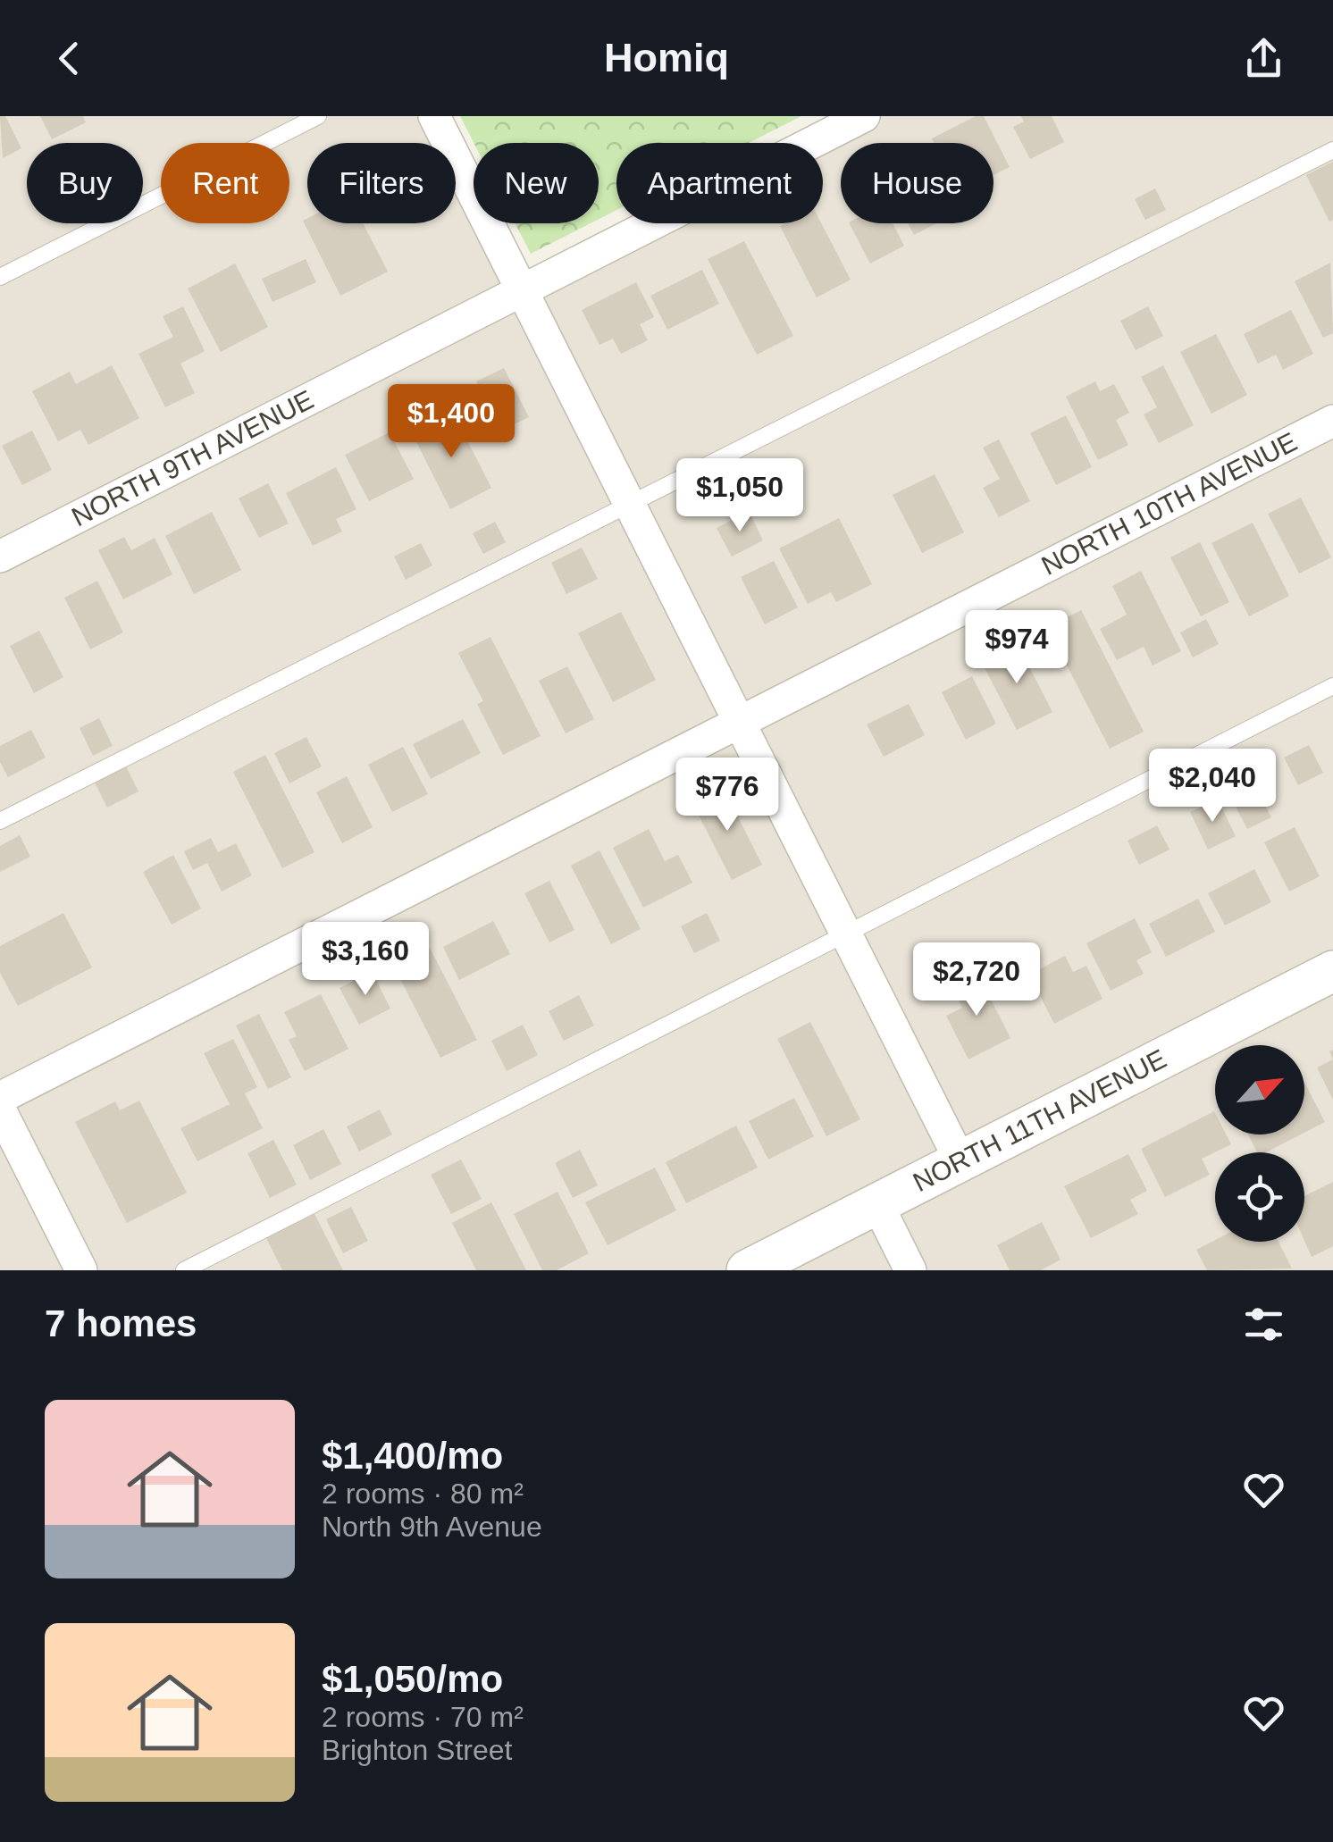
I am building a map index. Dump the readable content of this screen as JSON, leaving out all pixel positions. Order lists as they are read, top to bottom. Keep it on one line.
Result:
{"streets":{"street":["NORTH 9TH AVENUE","NORTH 10TH AVENUE","NORTH 11TH AVENUE"]},"north":"top right","page":{"header":"Homiq","chip":["Buy","Rent","Filters","New","Apartment","House"],"price":["$1,400","$1,050","$974","$2,040","$776","$3,160","$2,720"],"heading":"7 homes","list":[{"name":"$1,400/mo","note":"2 rooms · 80 m² · North 9th Avenue"},{"name":"$1,050/mo","note":"2 rooms · 70 m² · Brighton Street"}]}}
